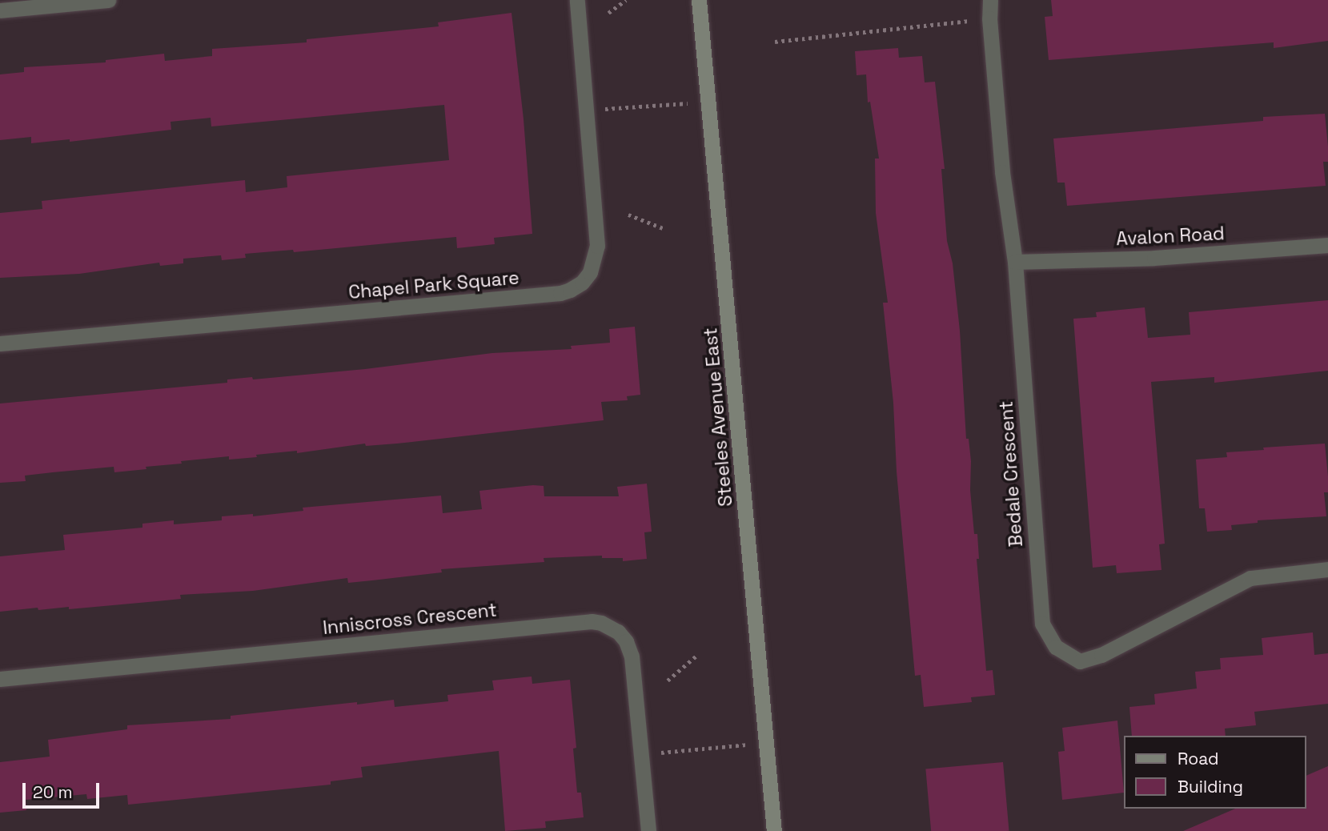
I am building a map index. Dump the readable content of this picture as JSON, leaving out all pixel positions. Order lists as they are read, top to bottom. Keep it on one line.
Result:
{"streets":{"main road":["Steeles Avenue East"],"street":["Avalon Road","Chapel Park Square","Bedale Crescent","Inniscross Crescent"]},"crossings":[["Avalon Road","Bedale Crescent"]],"legend":["Road","Building"],"scale_bar":"20 m"}
